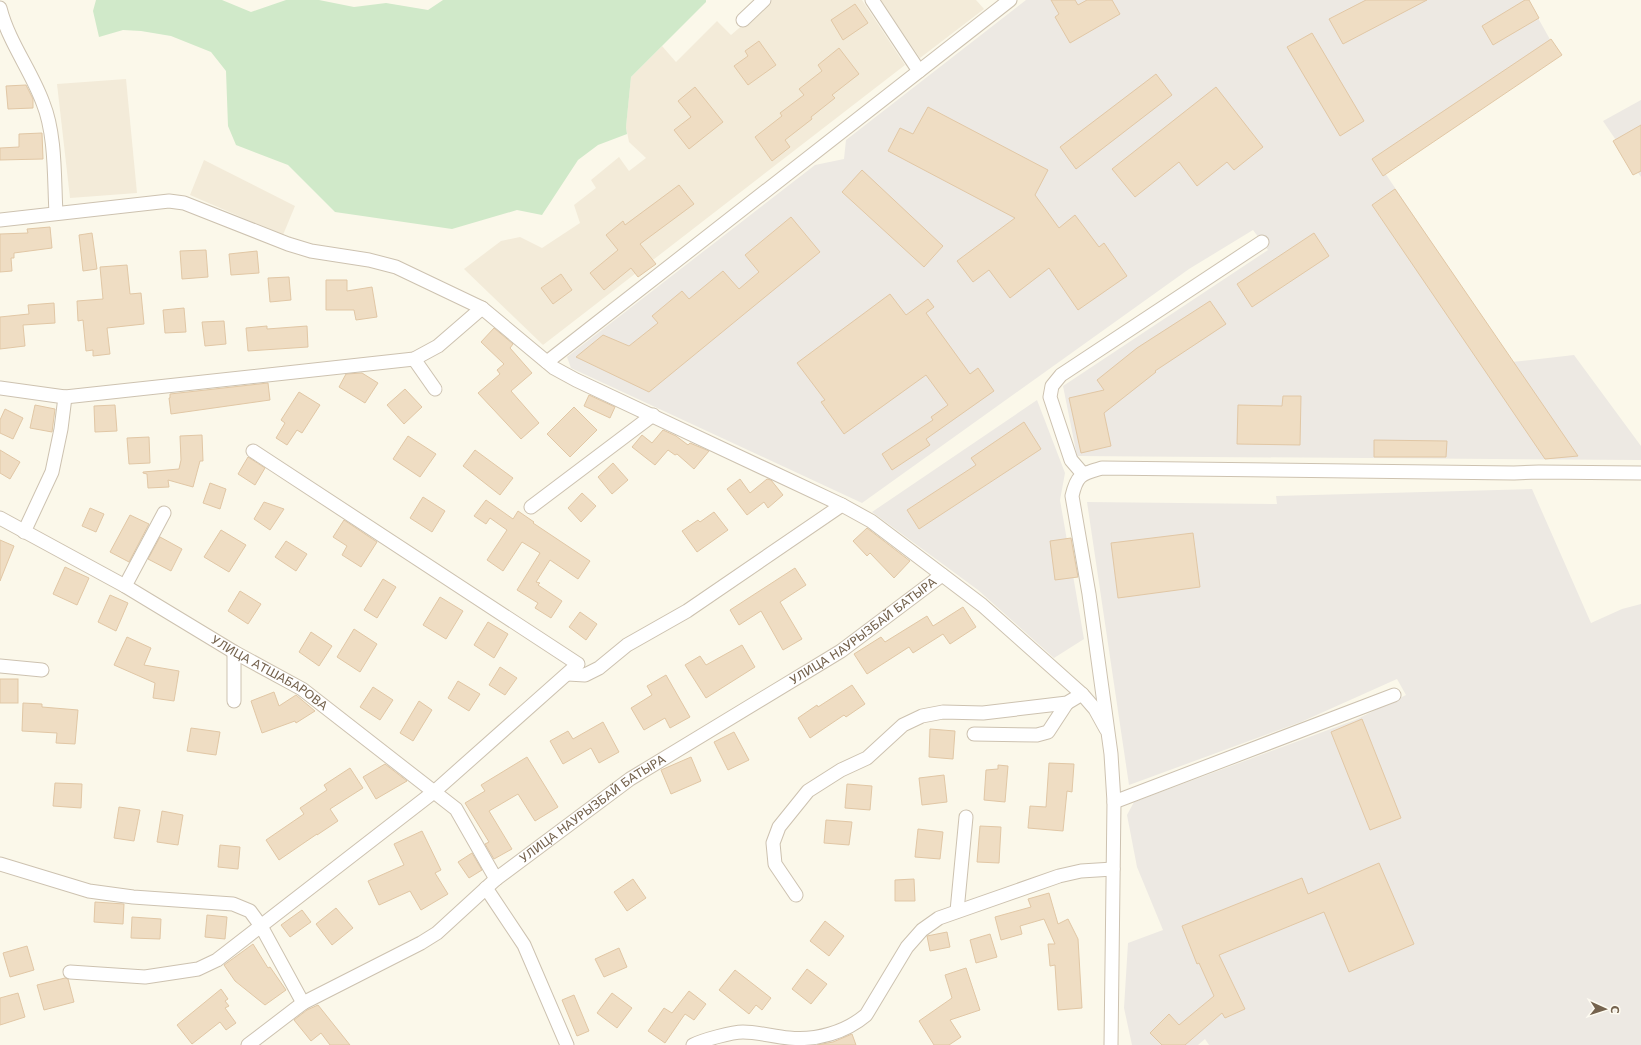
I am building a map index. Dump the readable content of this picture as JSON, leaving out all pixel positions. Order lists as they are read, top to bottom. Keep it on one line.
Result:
{"streets":{"street":["УЛИЦА НАУРЫЗБАЙ БАТЫРА","УЛИЦА АТШАБАРОВА"]},"crossings":[["УЛИЦА НАУРЫЗБАЙ БАТЫРА","УЛИЦА АТШАБАРОВА"]],"north":"right"}
